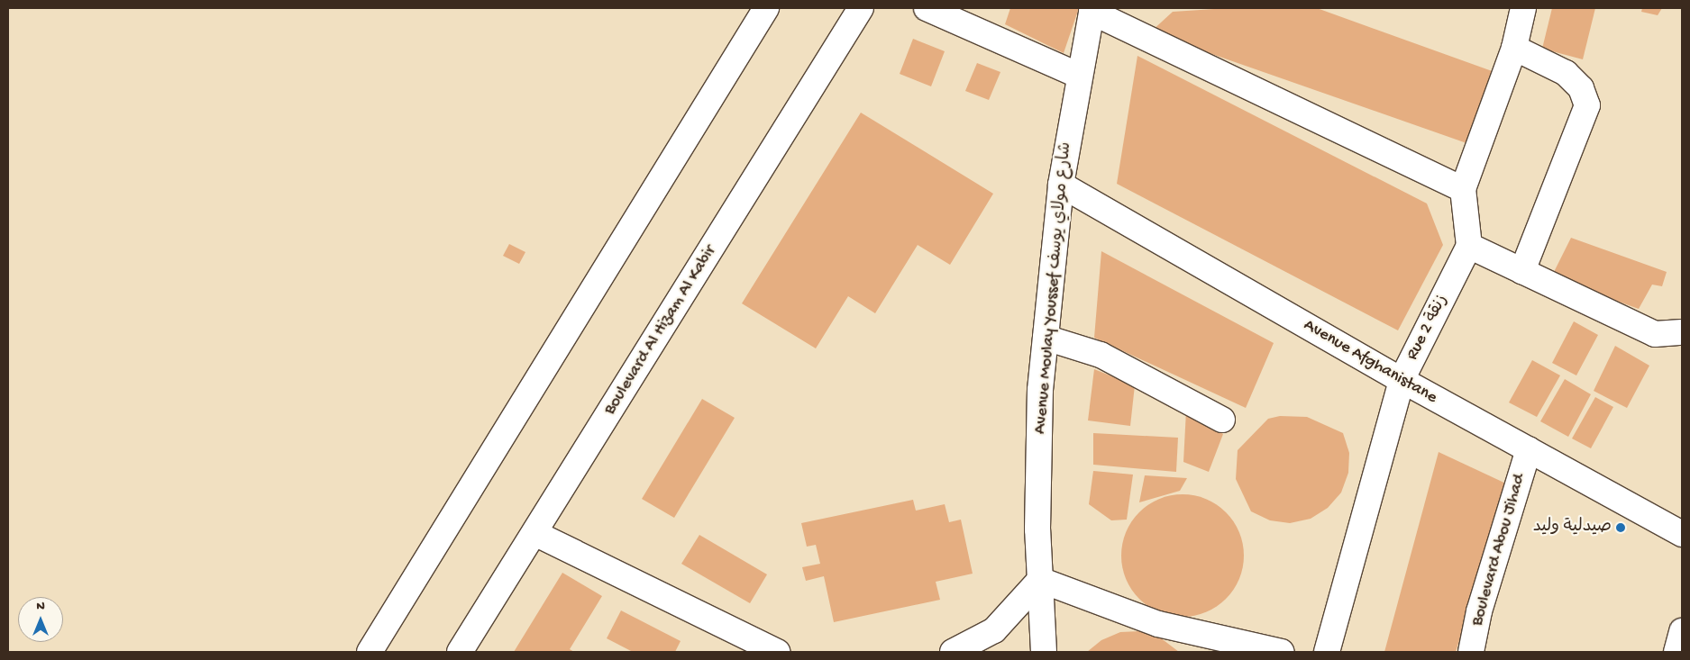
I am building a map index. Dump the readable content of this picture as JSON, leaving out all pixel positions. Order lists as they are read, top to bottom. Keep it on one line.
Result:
{"streets":{"street":["Avenue Moulay Youssef شارع مولاي يوسف","Rue 2 زنقة","Boulevard Al Hizam Al Kabir","Avenue Afghanistane","Boulevard Abou Jihad"]},"crossings":[["Avenue Moulay Youssef شارع مولاي يوسف","Avenue Afghanistane"],["Rue 2 زنقة","Avenue Afghanistane"],["Avenue Afghanistane","Boulevard Abou Jihad"]],"places":["صيدلية وليد"],"north":"top"}
